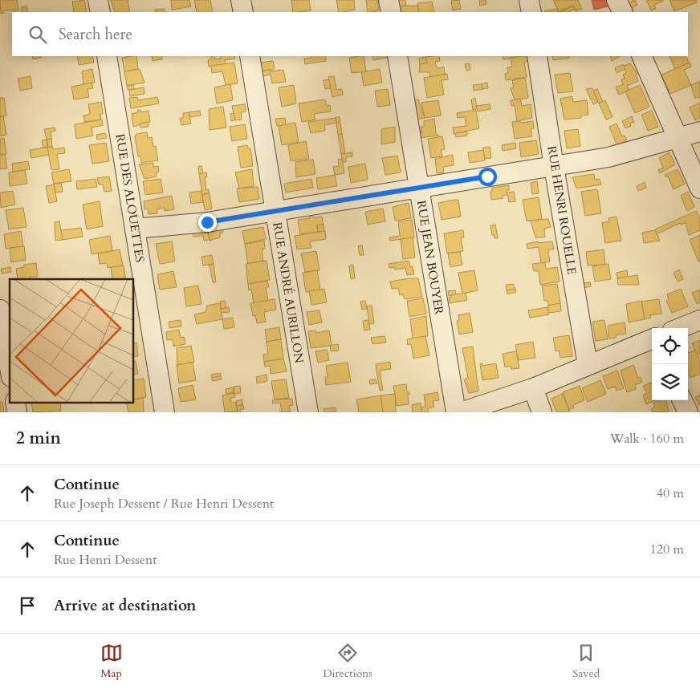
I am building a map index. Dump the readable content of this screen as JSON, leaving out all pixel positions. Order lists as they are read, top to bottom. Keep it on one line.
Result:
{"streets":{"street":["RUE DES ALOUETTES","RUE HENRI ROUELLE","RUE JEAN BOUYER","RUE ANDRÉ AURILLON"]},"page":{"search":"Search here","heading":["2 min","Walk · 160 m"],"list":[["Continue","Rue Joseph Dessent / Rue Henri Dessent","40 m"],["Continue","Rue Henri Dessent","120 m"],"Arrive at destination"],"nav":["Map","Directions","Saved"]}}
